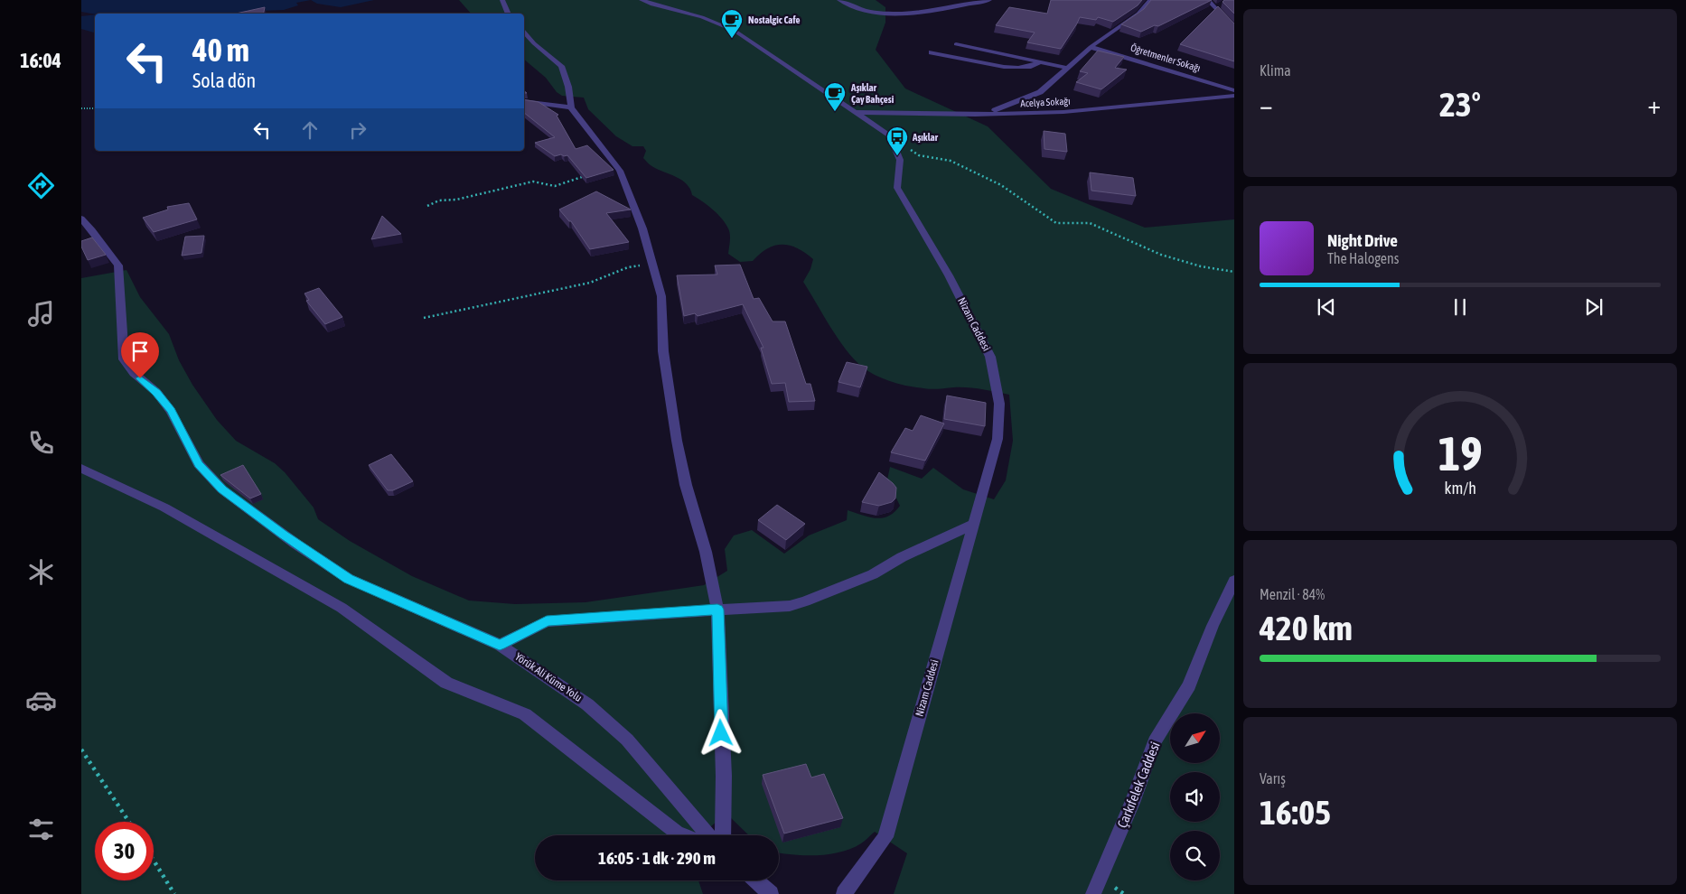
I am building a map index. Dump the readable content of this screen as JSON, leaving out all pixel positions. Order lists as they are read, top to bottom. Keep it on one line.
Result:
{"streets":{"street":["Öğretmenler Sokağı","Acelya Sokağı","Nizam Caddesi","Yörük Ali Küme Yolu","Çarkıfelek Caddesi"]},"places":{"cafe":["Nostalgic Cafe","Aşıklar Çay Bahçesi"],"bus stop":["Aşıklar"]},"north":"top right","page":{"tabs":"16:04","tile":["Klima",["Menzil · 84%","420 km"],["Varış","16:05"]],"turn":["40 m","Sola dön"],"heat":["−","23°","+"],"song":["Night Drive","The Halogens"],"limit":"30","trip":"16:05 · 1 dk · 290 m","gauge":["19","km/h"]}}
